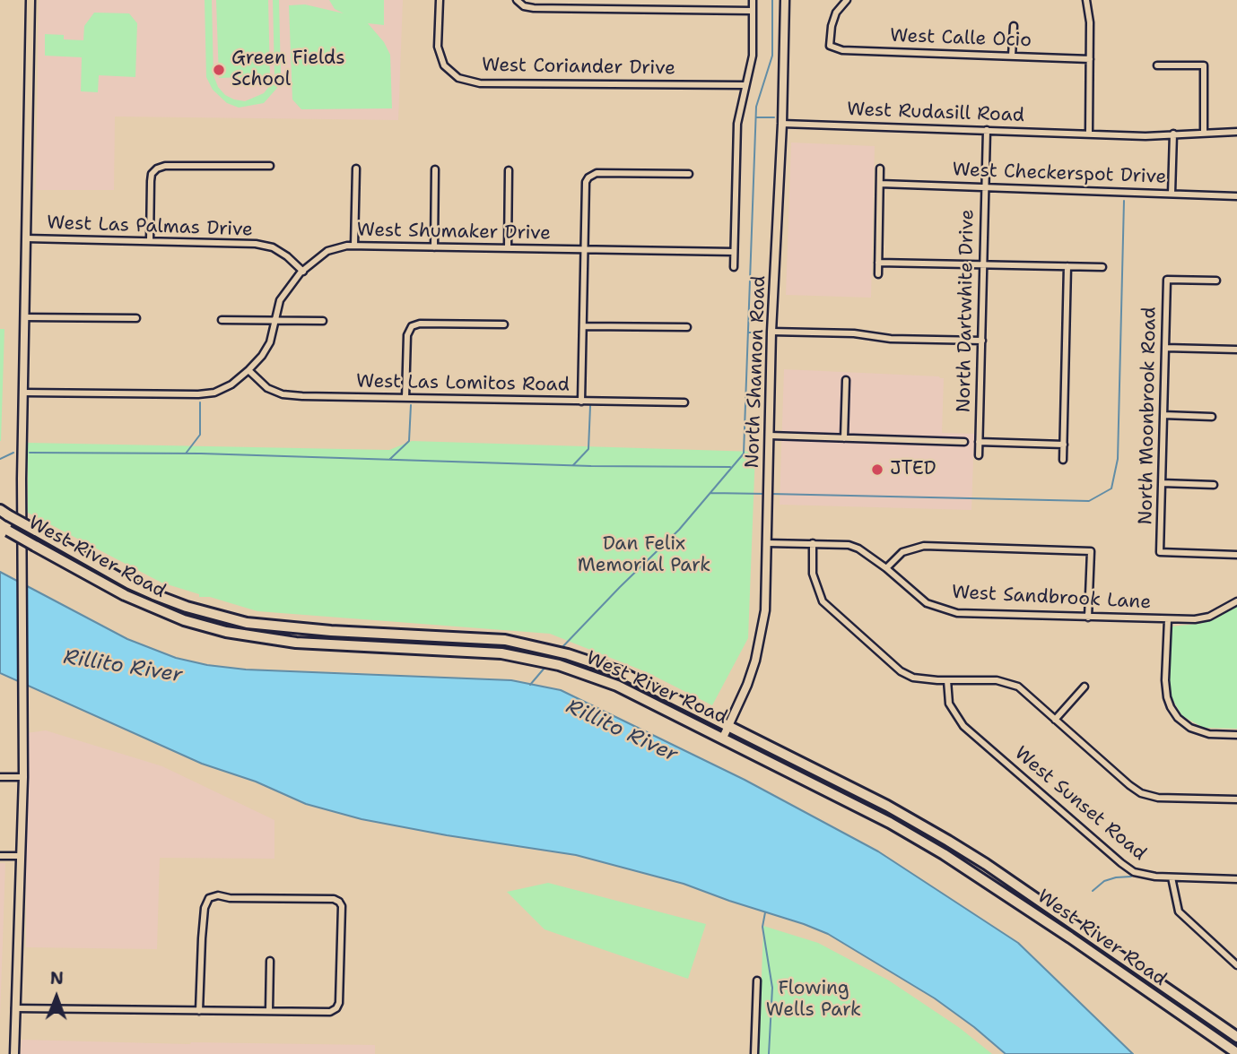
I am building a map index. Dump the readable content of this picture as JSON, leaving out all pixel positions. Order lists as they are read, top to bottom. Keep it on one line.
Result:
{"streets":{"main road":["West River Road"],"street":["West Calle Ocio","West Coriander Drive","West Rudasill Road","West Checkerspot Drive","West Las Palmas Drive","West Shumaker Drive","North Dartwhite Drive","North Shannon Road","West Las Lomitos Road","North Moonbrook Road","West Sandbrook Lane","West Sunset Road"]},"crossings":[["West Coriander Drive","North Shannon Road"],["West Rudasill Road","North Dartwhite Drive"],["West Rudasill Road","North Shannon Road"],["West Checkerspot Drive","North Dartwhite Drive"],["West Las Palmas Drive","West Shumaker Drive"],["West Shumaker Drive","North Shannon Road"],["West Shumaker Drive","West Las Lomitos Road"],["North Shannon Road","West River Road"],["North Shannon Road","West Sandbrook Lane"]],"water":["Rillito River"],"parks":["Dan Felix Memorial Park","Flowing Wells Park"],"places":["Green Fields School","JTED"],"north":"top"}
